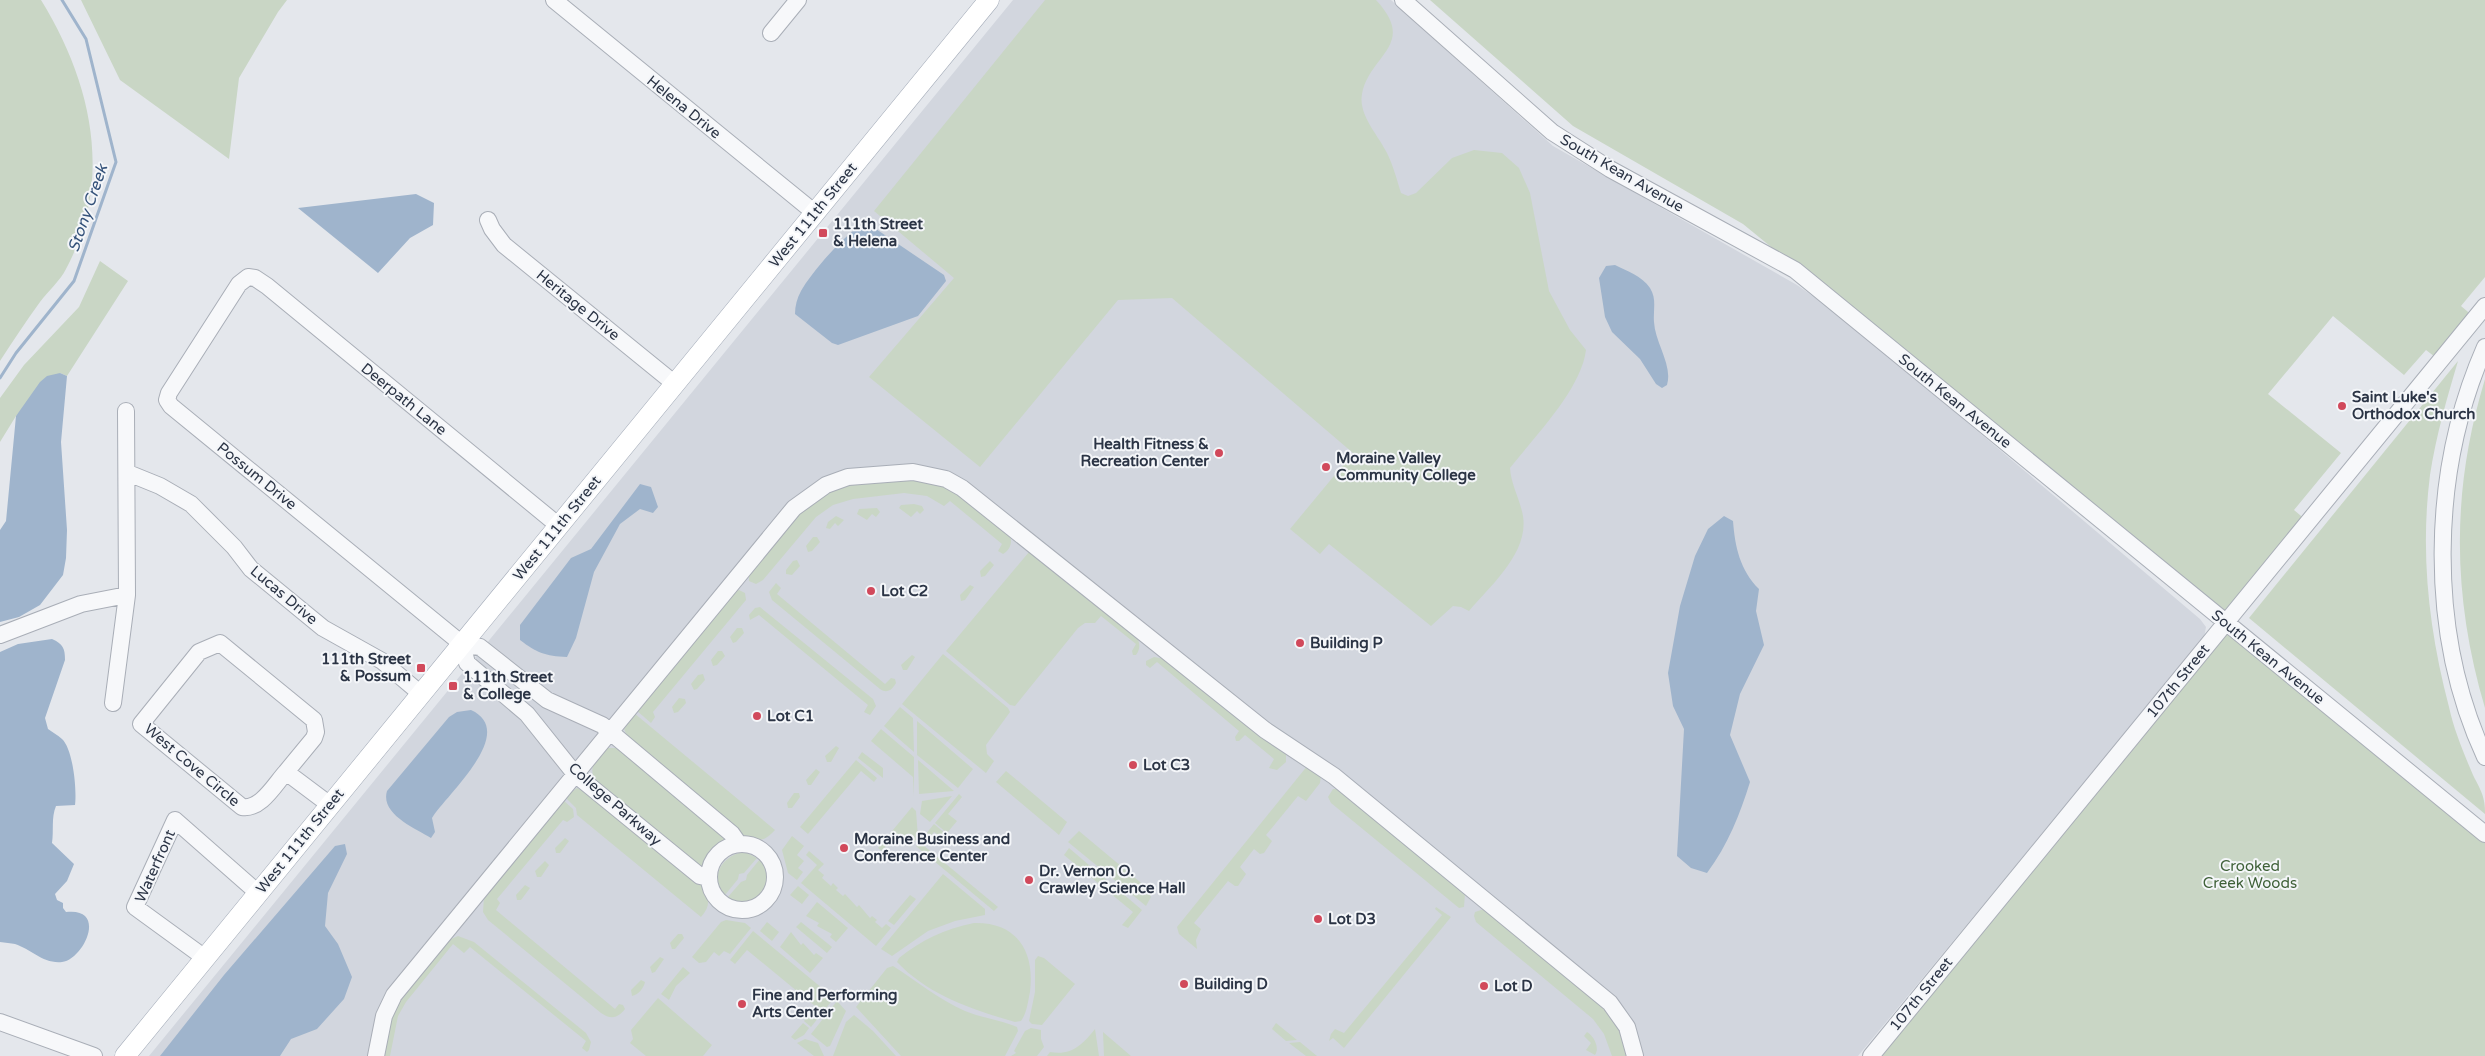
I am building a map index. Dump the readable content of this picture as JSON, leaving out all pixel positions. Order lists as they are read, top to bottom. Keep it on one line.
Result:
{"streets":{"main road":["West 111th Street"],"street":["Helena Drive","South Kean Avenue","Heritage Drive","Deerpath Lane","Possum Drive","Lucas Drive","107th Street","West Cove Circle","College Parkway","Waterfront"]},"crossings":[["Helena Drive","West 111th Street"],["South Kean Avenue","107th Street"],["West 111th Street","Heritage Drive"],["West 111th Street","Deerpath Lane"],["West 111th Street","Possum Drive"],["West 111th Street","Lucas Drive"],["West 111th Street","College Parkway"],["West 111th Street","Waterfront"],["Deerpath Lane","Possum Drive"],["Possum Drive","College Parkway"]],"water":["Stony Creek"],"parks":["Crooked Creek Woods"],"places":{"transit":["111th Street & Helena","111th Street & Possum","111th Street & College"],"other":["Saint Luke's Orthodox Church","Health Fitness & Recreation Center","Moraine Valley Community College","Lot C2","Building P","Lot C1","Lot C3","Moraine Business and Conference Center","Dr. Vernon O. Crawley Science Hall","Lot D3","Building D","Lot D","Fine and Performing Arts Center"]}}
